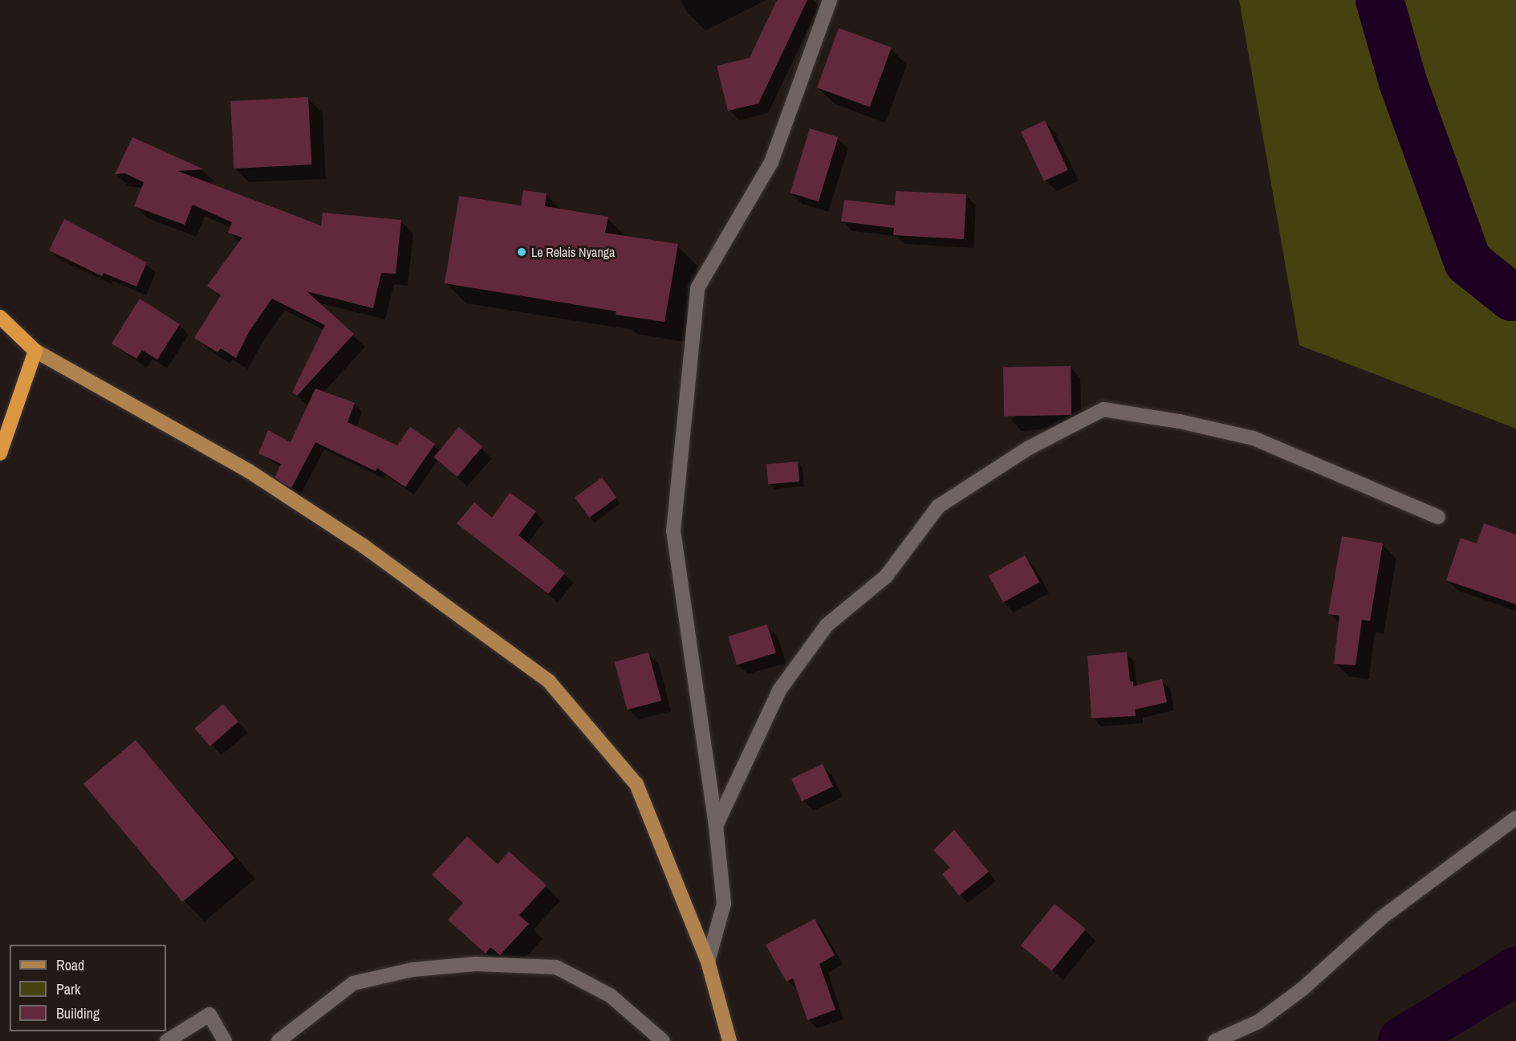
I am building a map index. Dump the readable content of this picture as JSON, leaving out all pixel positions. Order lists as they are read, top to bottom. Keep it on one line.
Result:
{"places":["Le Relais Nyanga"],"legend":["Road","Park","Building"]}
